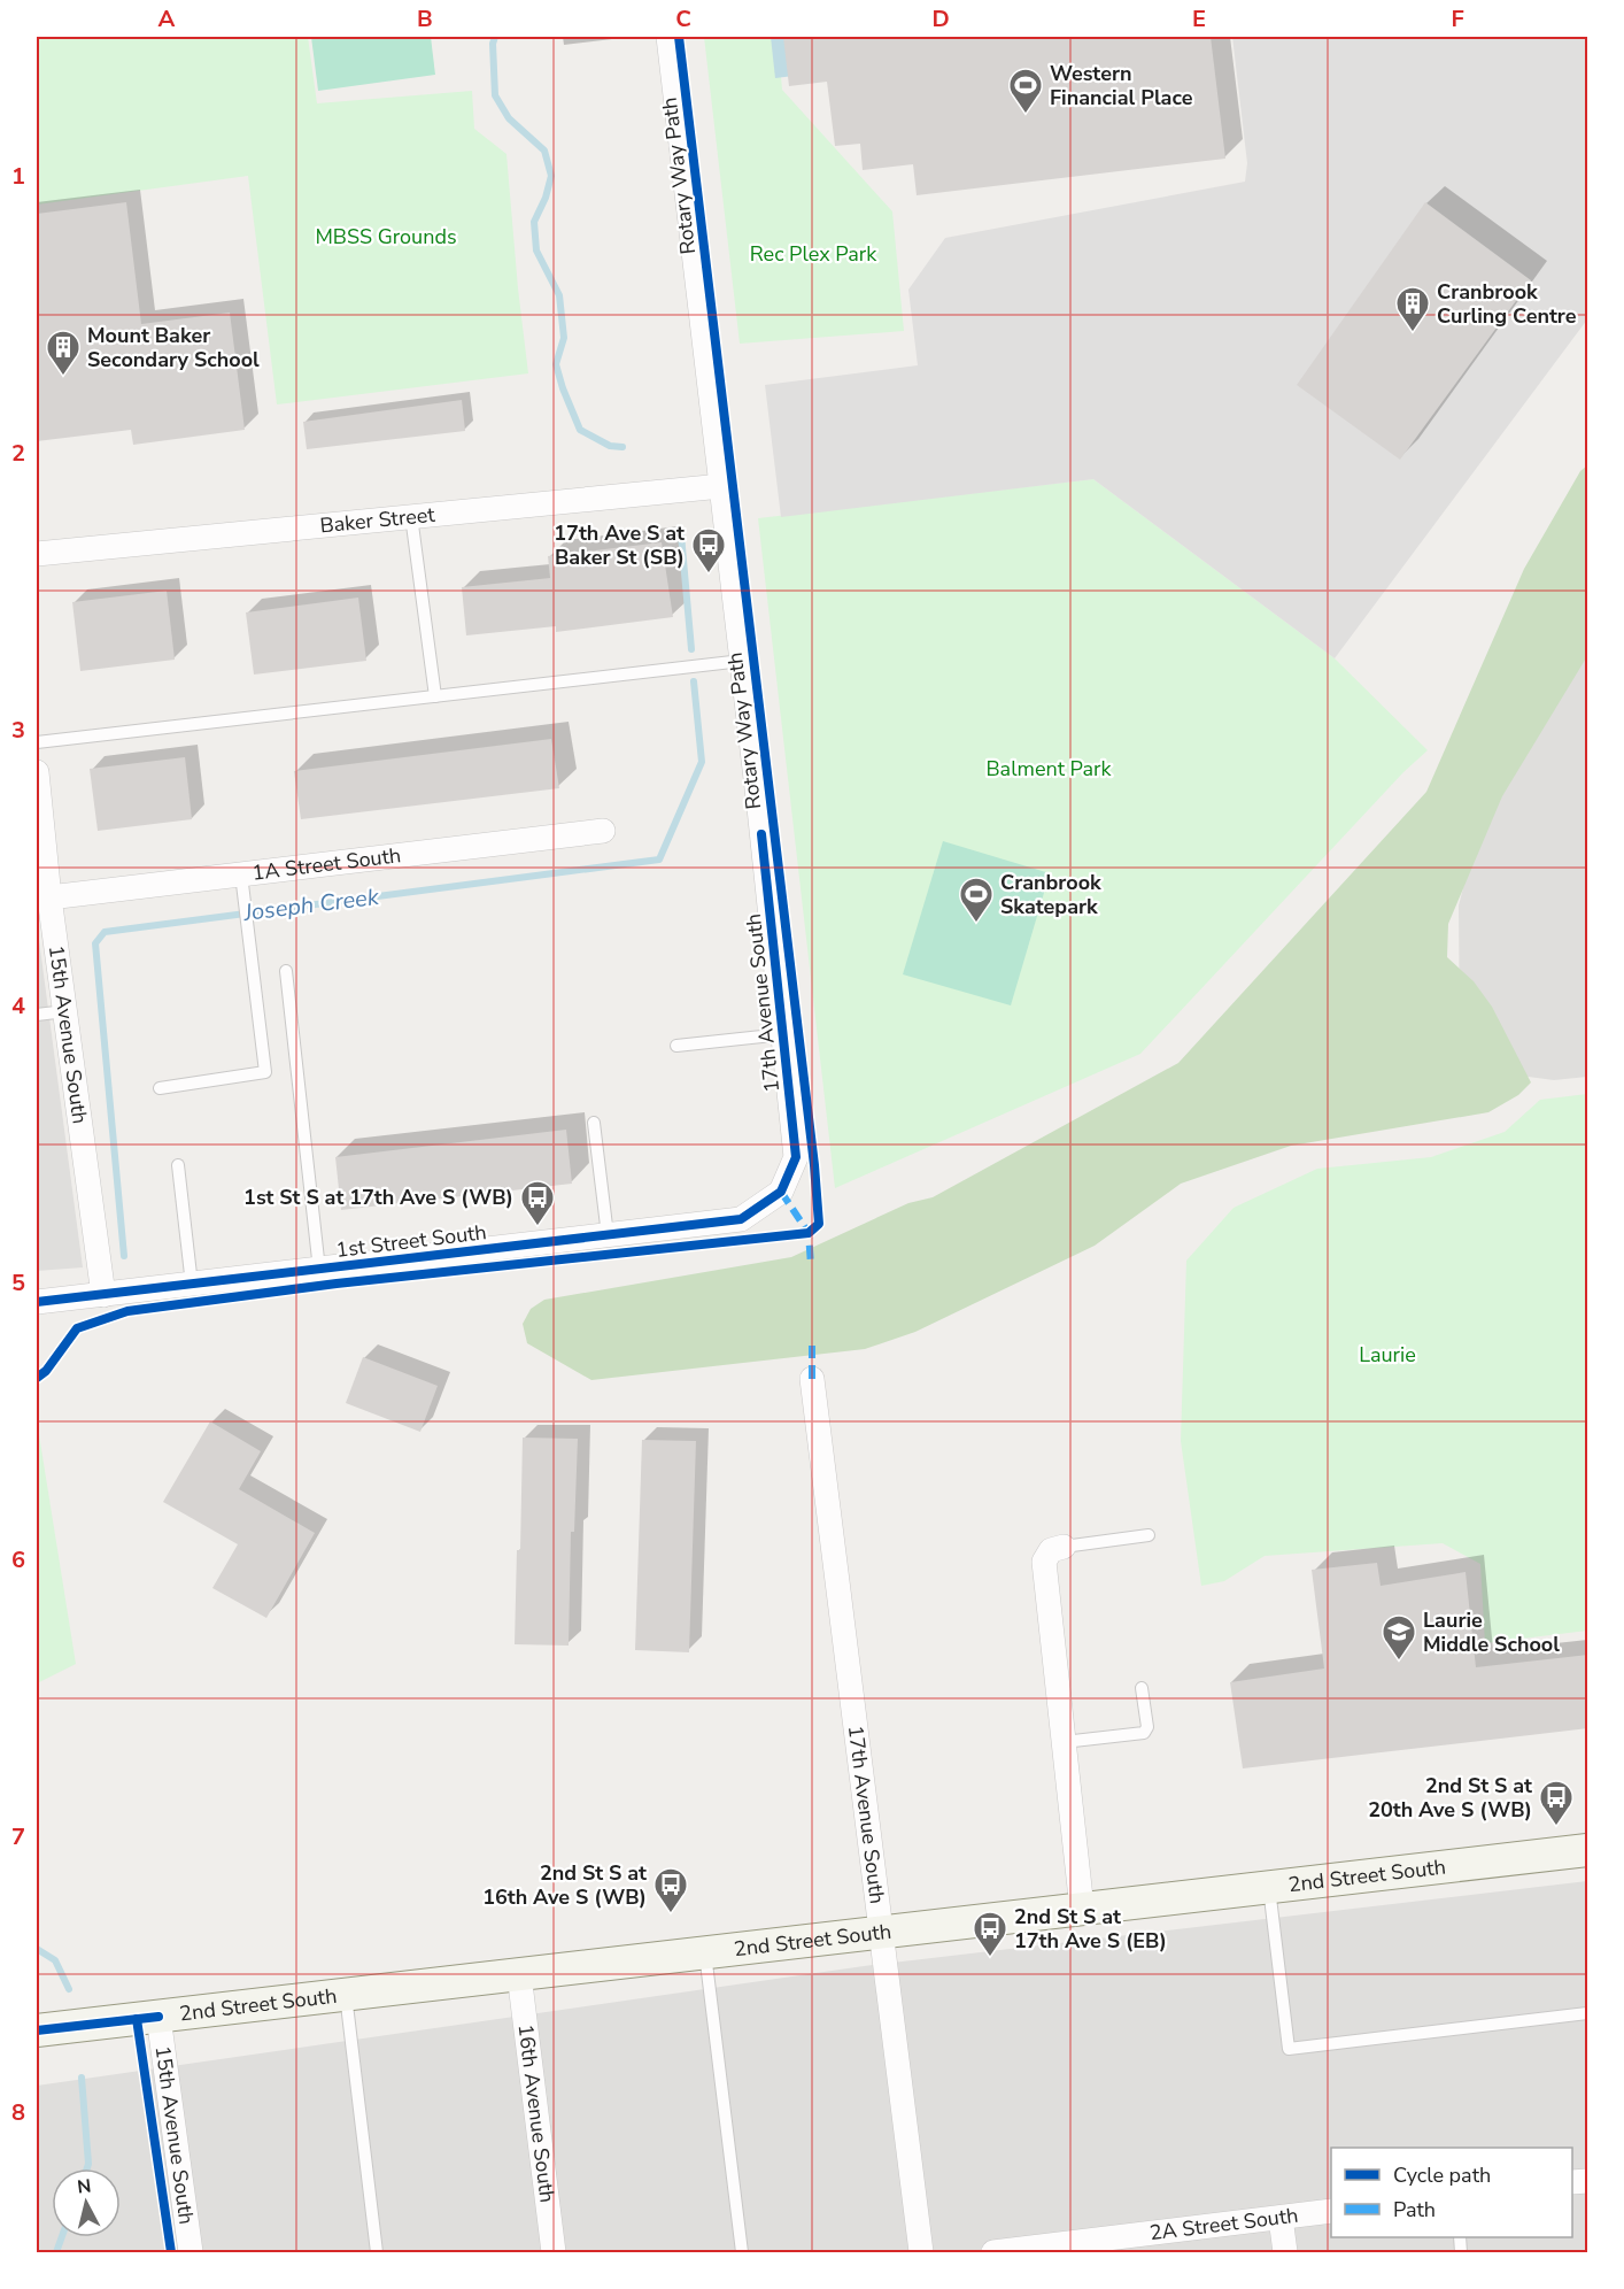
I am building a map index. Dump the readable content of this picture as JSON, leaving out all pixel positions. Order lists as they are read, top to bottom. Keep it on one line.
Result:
{"streets":{"main road":["2nd Street South"],"street":["Baker Street","1A Street South","17th Avenue South","15th Avenue South","1st Street South","16th Avenue South","2A Street South"],"cycle path":["Rotary Way Path"]},"crossings":[["Baker Street","17th Avenue South"],["1A Street South","15th Avenue South"],["17th Avenue South","1st Street South"],["17th Avenue South","2nd Street South"],["15th Avenue South","1st Street South"],["15th Avenue South","2nd Street South"],["2nd Street South","16th Avenue South"]],"water":["Joseph Creek"],"parks":["MBSS Grounds","Rec Plex Park","Balment Park","Laurie"],"places":{"sports":["Western Financial Place","Cranbrook Skatepark"],"building":["Cranbrook Curling Centre","Mount Baker Secondary School"],"bus stop":["17th Ave S at Baker St (SB)","1st St S at 17th Ave S (WB)","2nd St S at 20th Ave S (WB)","2nd St S at 16th Ave S (WB)","2nd St S at 17th Ave S (EB)"],"school or university":["Laurie Middle School"]},"legend":["Cycle path","Path"],"north":"top","grid":{"columns":["A","B","C","D","E","F"],"rows":["1","2","3","4","5","6","7","8"]}}
